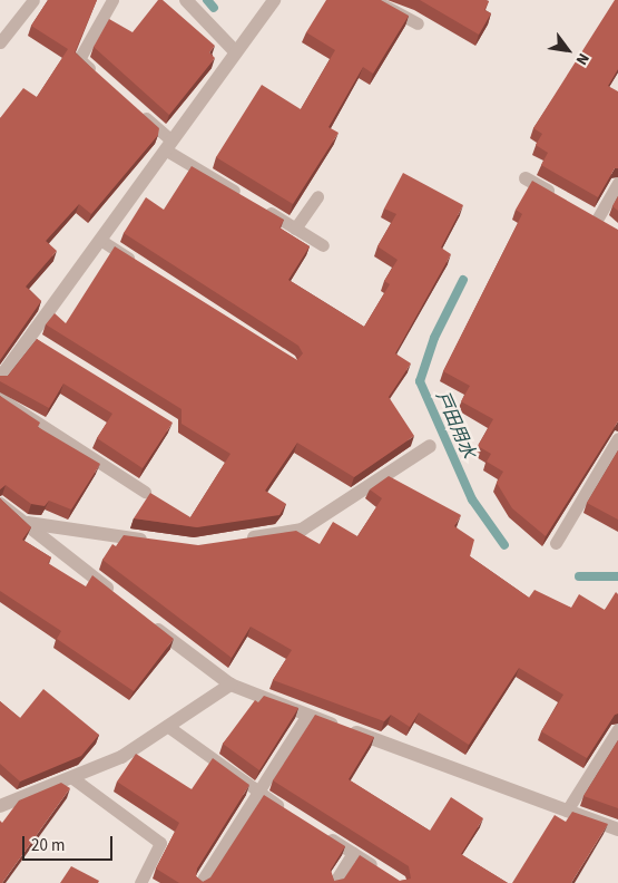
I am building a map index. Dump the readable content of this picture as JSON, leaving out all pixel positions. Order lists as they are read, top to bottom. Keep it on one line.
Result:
{"water":["戸田用水"],"scale_bar":"20 m","north":"bottom right"}
